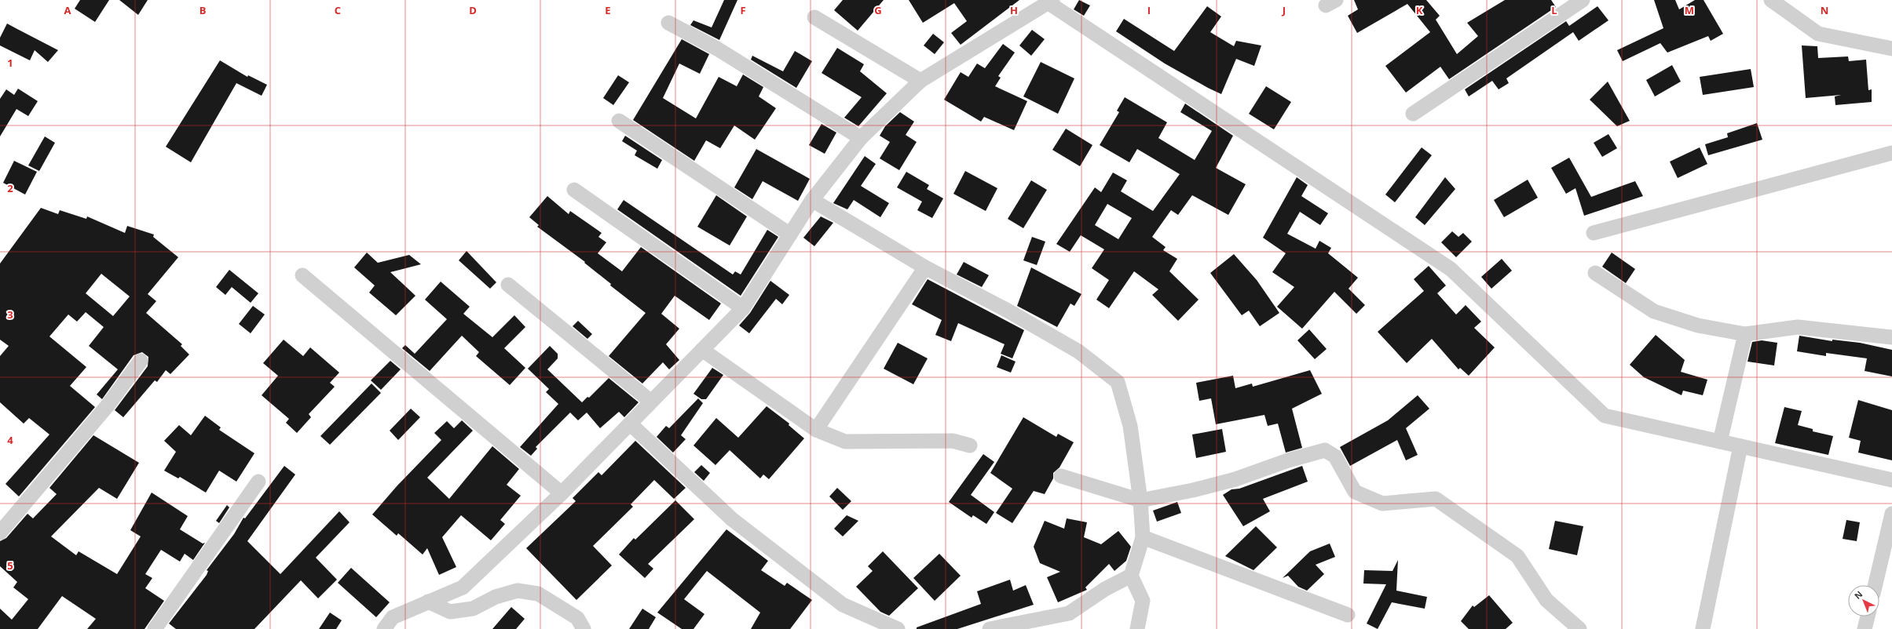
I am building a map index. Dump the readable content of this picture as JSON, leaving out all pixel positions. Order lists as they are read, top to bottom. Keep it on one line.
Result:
{"north":"top left","grid":{"columns":["A","B","C","D","E","F","G","H","I","J","K","L","M","N"],"rows":["1","2","3","4","5"]}}
